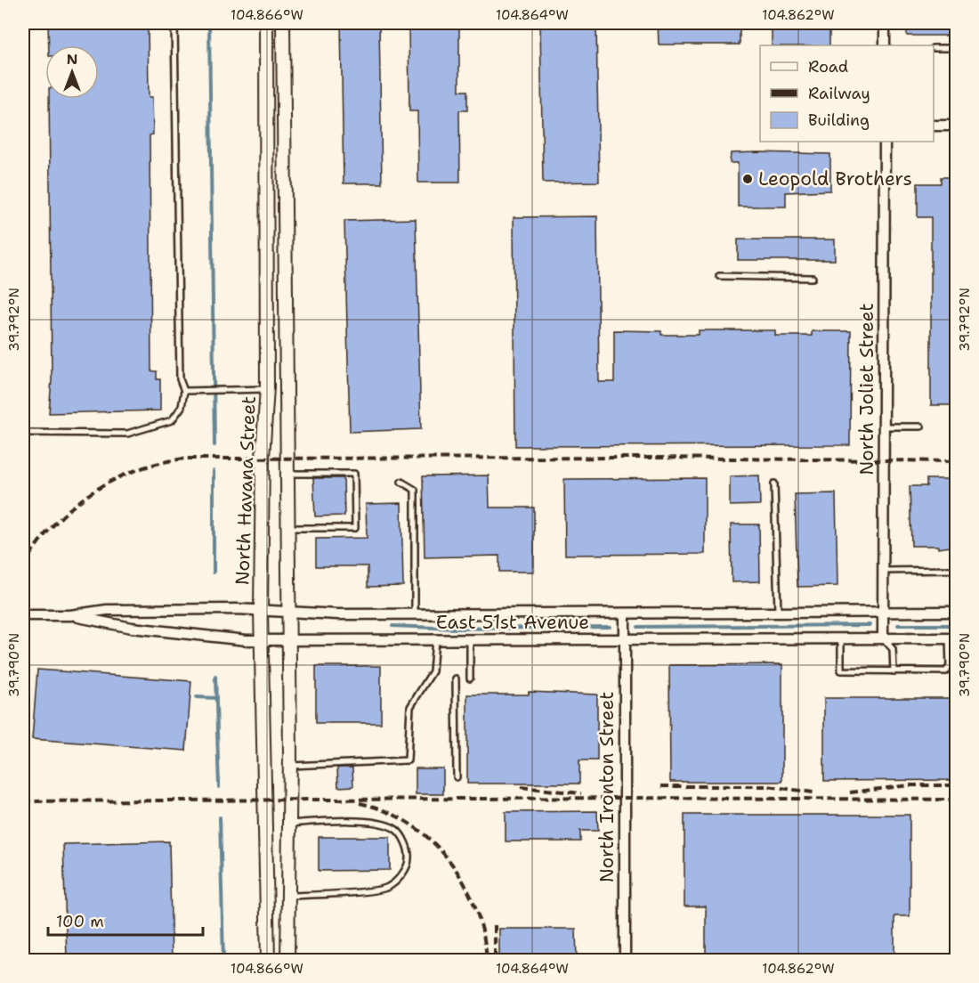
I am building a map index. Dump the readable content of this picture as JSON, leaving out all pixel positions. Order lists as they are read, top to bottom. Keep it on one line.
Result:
{"streets":{"main road":["North Havana Street"],"street":["North Joliet Street","East 51st Avenue","North Ironton Street"]},"crossings":[["North Joliet Street","East 51st Avenue"],["North Havana Street","East 51st Avenue"],["East 51st Avenue","North Ironton Street"]],"places":["Leopold Brothers"],"legend":["Road","Railway","Building"],"scale_bar":"100 m","north":"top","coordinates":["104.866°W","104.864°W","104.862°W","39.792°N","39.790°N"]}
